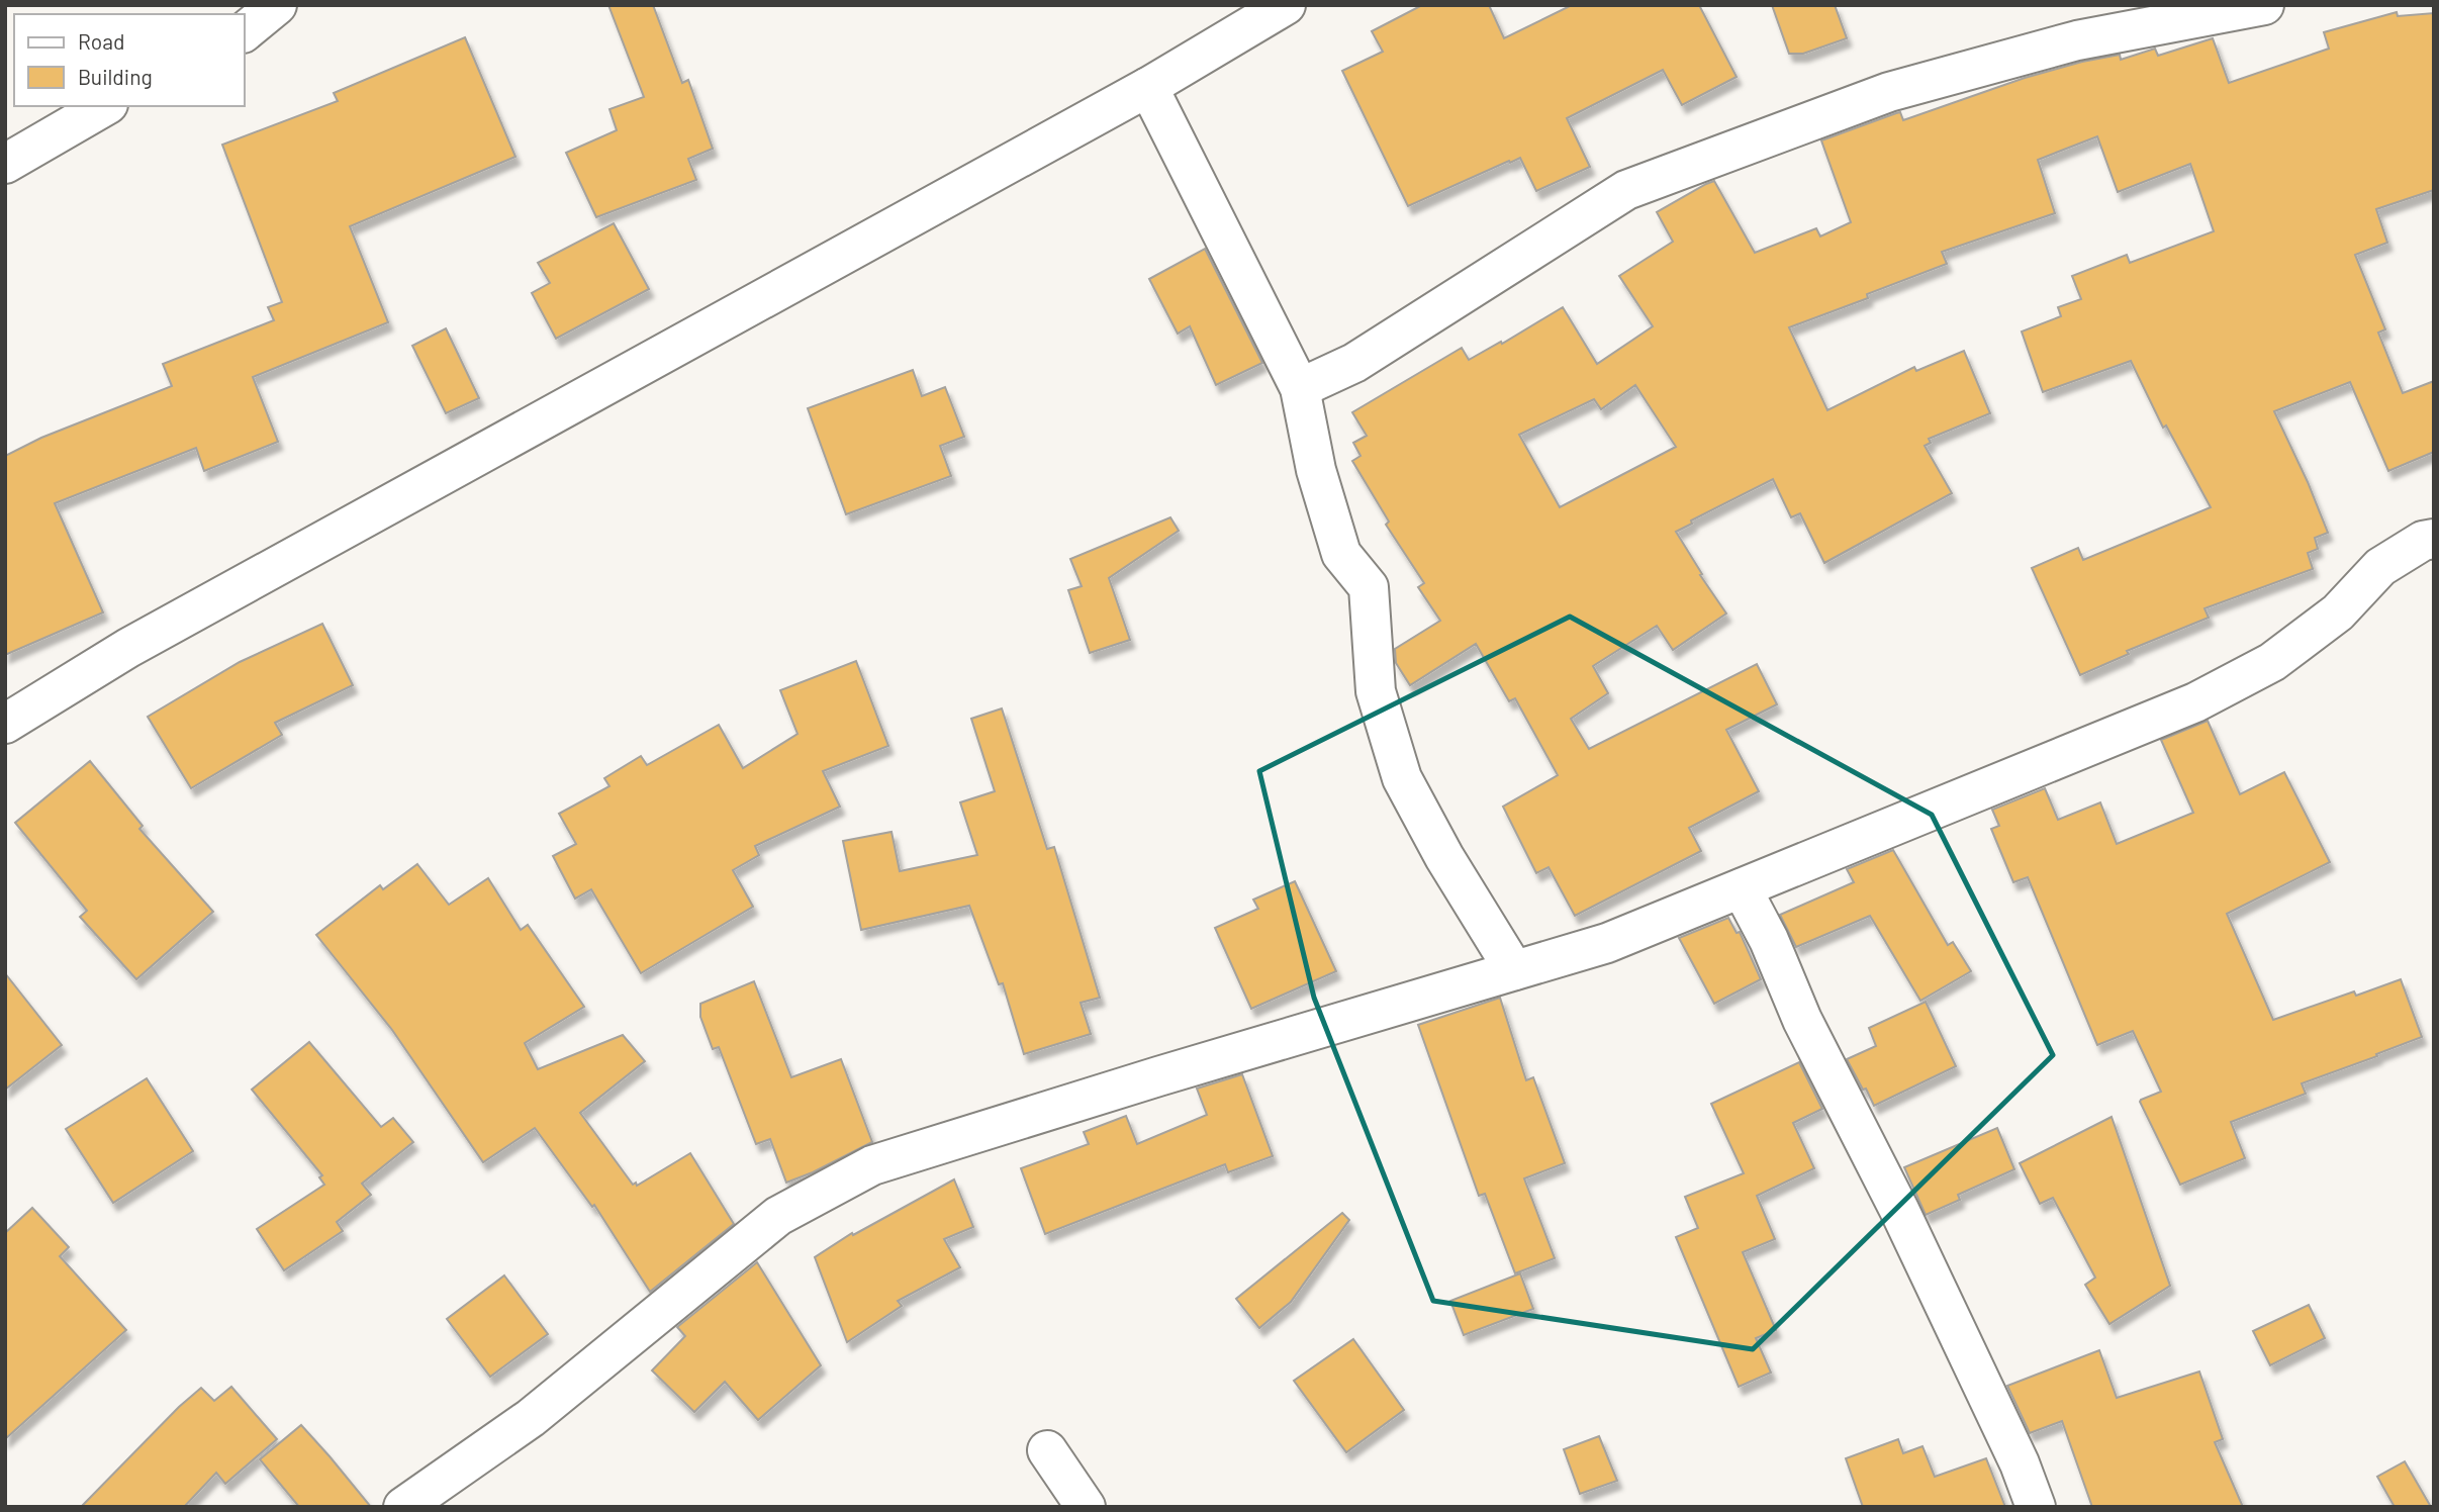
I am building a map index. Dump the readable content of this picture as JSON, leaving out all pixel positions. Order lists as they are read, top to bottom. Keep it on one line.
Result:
{"legend":["Road","Building"]}
